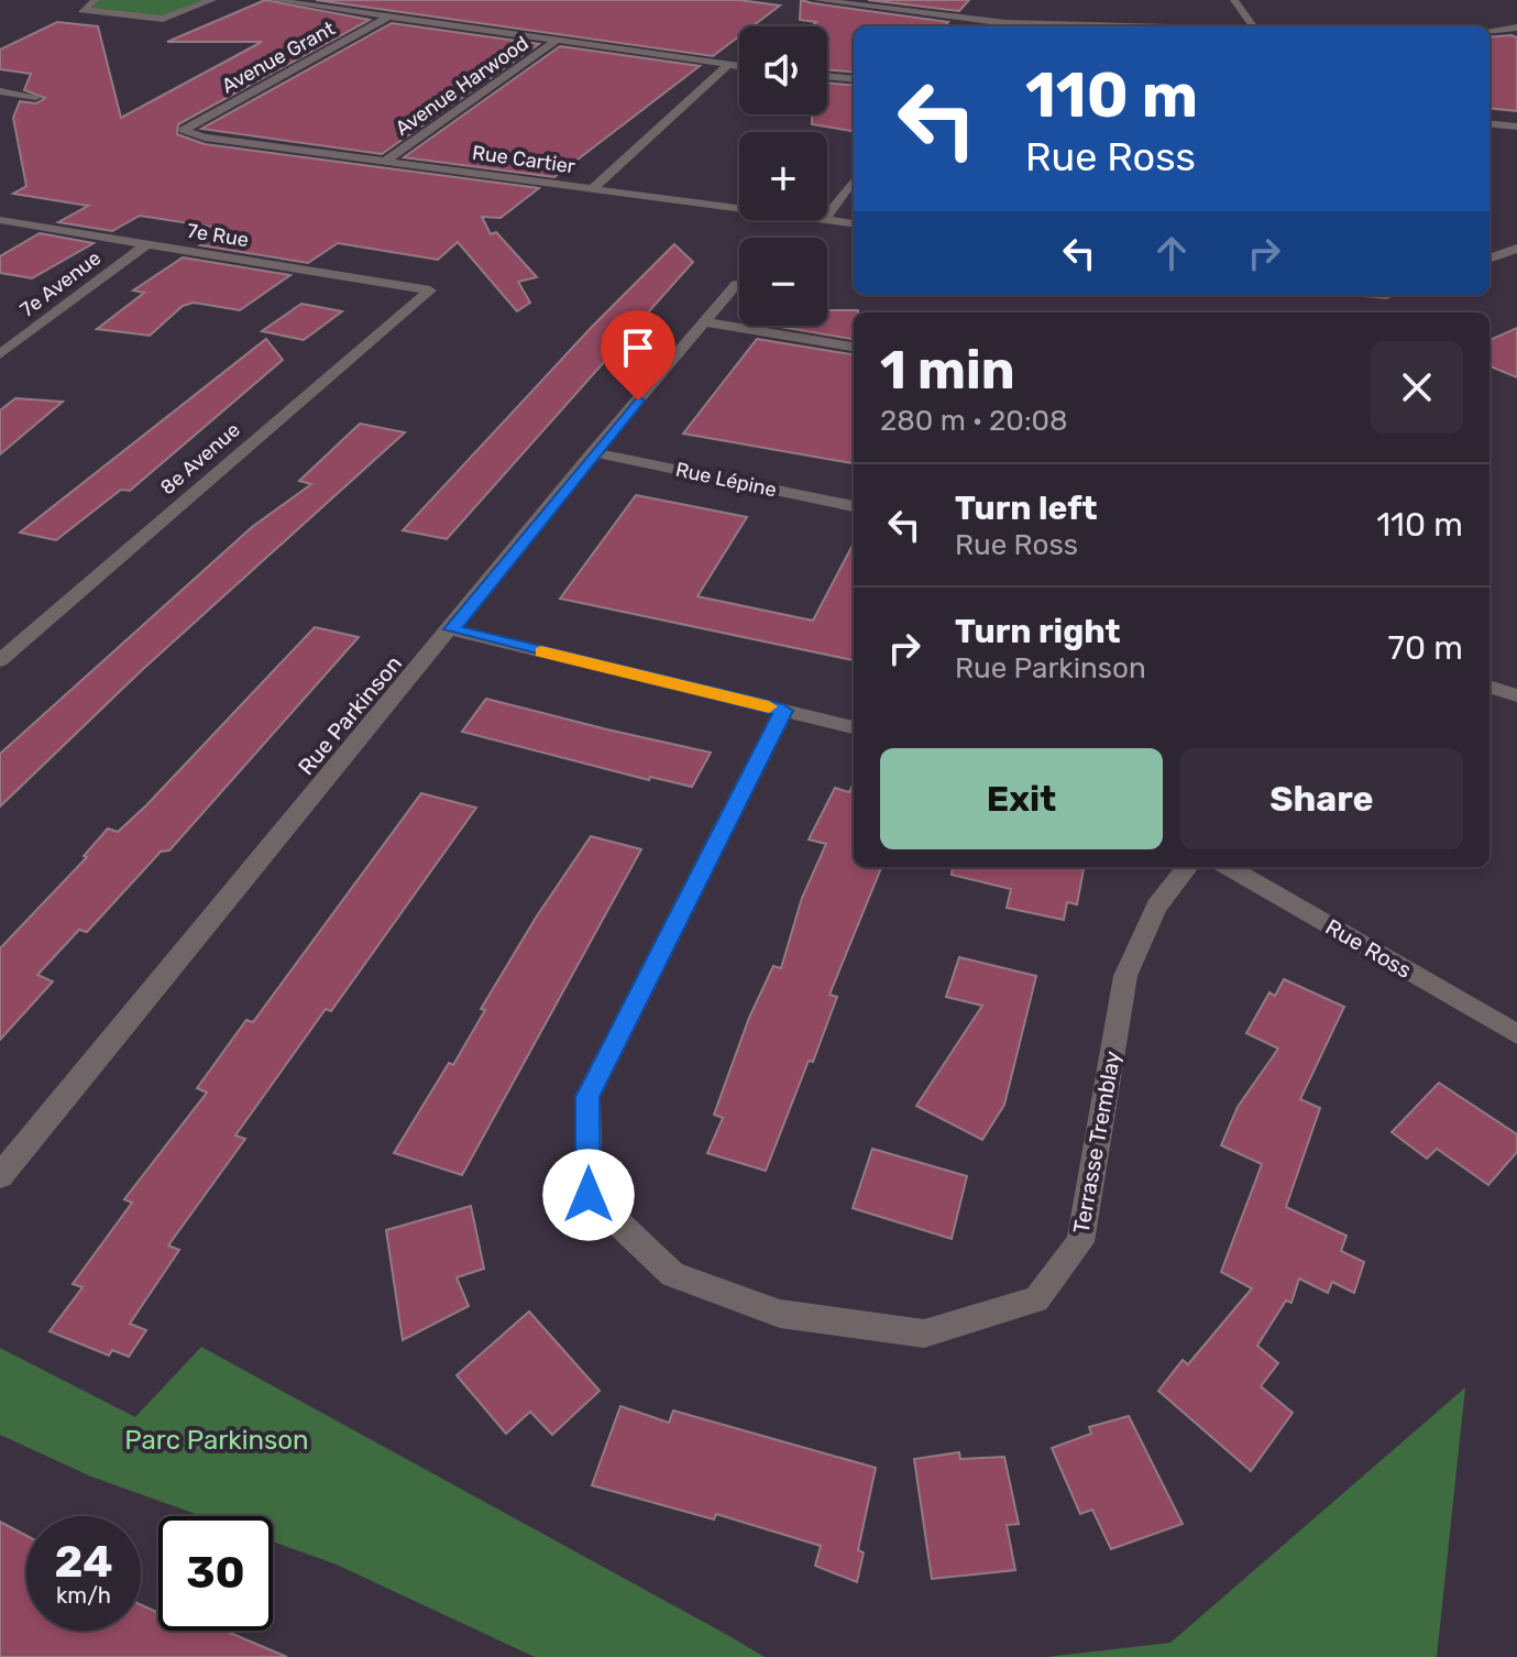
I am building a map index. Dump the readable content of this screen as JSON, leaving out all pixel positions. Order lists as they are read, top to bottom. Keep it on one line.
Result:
{"streets":{"street":["Avenue Grant","Avenue Harwood","Rue Cartier","7e Rue","7e Avenue","8e Avenue","Rue Lépine","Rue Parkinson","Rue Ross","Terrasse Tremblay"]},"crossings":[["Avenue Grant","Rue Cartier"],["Avenue Harwood","Rue Cartier"],["7e Rue","7e Avenue"],["7e Rue","8e Avenue"],["Rue Lépine","Rue Parkinson"]],"parks":["Parc Parkinson"],"page":{"map_buttons":["+","−"],"turn":["110 m","Rue Ross"],"heading":["1 min","280 m · 20:08"],"list":[{"name":"Turn left","note":"Rue Ross","value":"110 m"},{"name":"Turn right","note":"Rue Parkinson","value":"70 m"}],"buttons":["Exit","Share"],"speed":"24 km/h","limit":"30"}}
